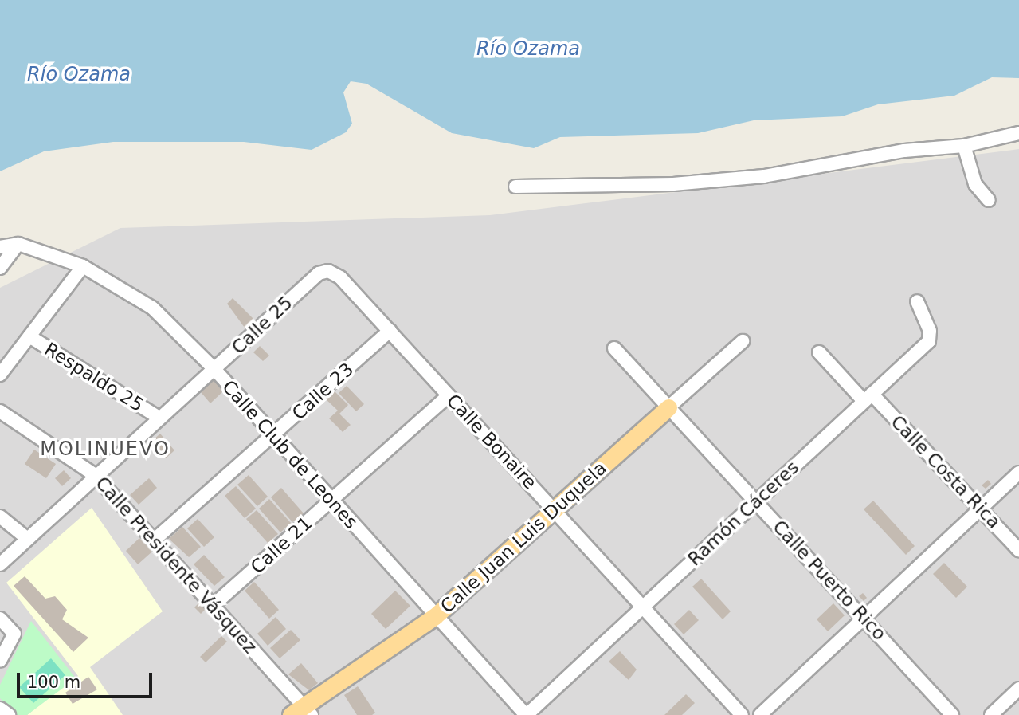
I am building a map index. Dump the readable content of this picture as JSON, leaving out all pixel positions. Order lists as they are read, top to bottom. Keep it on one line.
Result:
{"streets":{"main road":["Calle Juan Luis Duquela"],"street":["Calle 25","Respaldo 25","Calle 23","Calle Bonaire","Calle Club de Leones","Calle Costa Rica","Ramón Cáceres","Calle 21","Calle Presidente Vásquez","Calle Puerto Rico"]},"crossings":[["Calle 25","Respaldo 25"],["Calle 25","Calle Bonaire"],["Calle 25","Calle Club de Leones"],["Calle 25","Calle Presidente Vásquez"],["Calle 23","Calle Bonaire"],["Calle 23","Calle Club de Leones"],["Calle 23","Calle Presidente Vásquez"],["Calle Bonaire","Ramón Cáceres"],["Calle Bonaire","Calle Juan Luis Duquela"],["Calle Bonaire","Calle 21"],["Calle Club de Leones","Ramón Cáceres"],["Calle Club de Leones","Calle Juan Luis Duquela"],["Calle Club de Leones","Calle 21"],["Calle Costa Rica","Ramón Cáceres"],["Ramón Cáceres","Calle Puerto Rico"],["Calle Juan Luis Duquela","Calle Presidente Vásquez"],["Calle Juan Luis Duquela","Calle Puerto Rico"],["Calle 21","Calle Presidente Vásquez"]],"districts":["MOLINUEVO"],"water":["Río Ozama"],"scale_bar":"100 m"}
